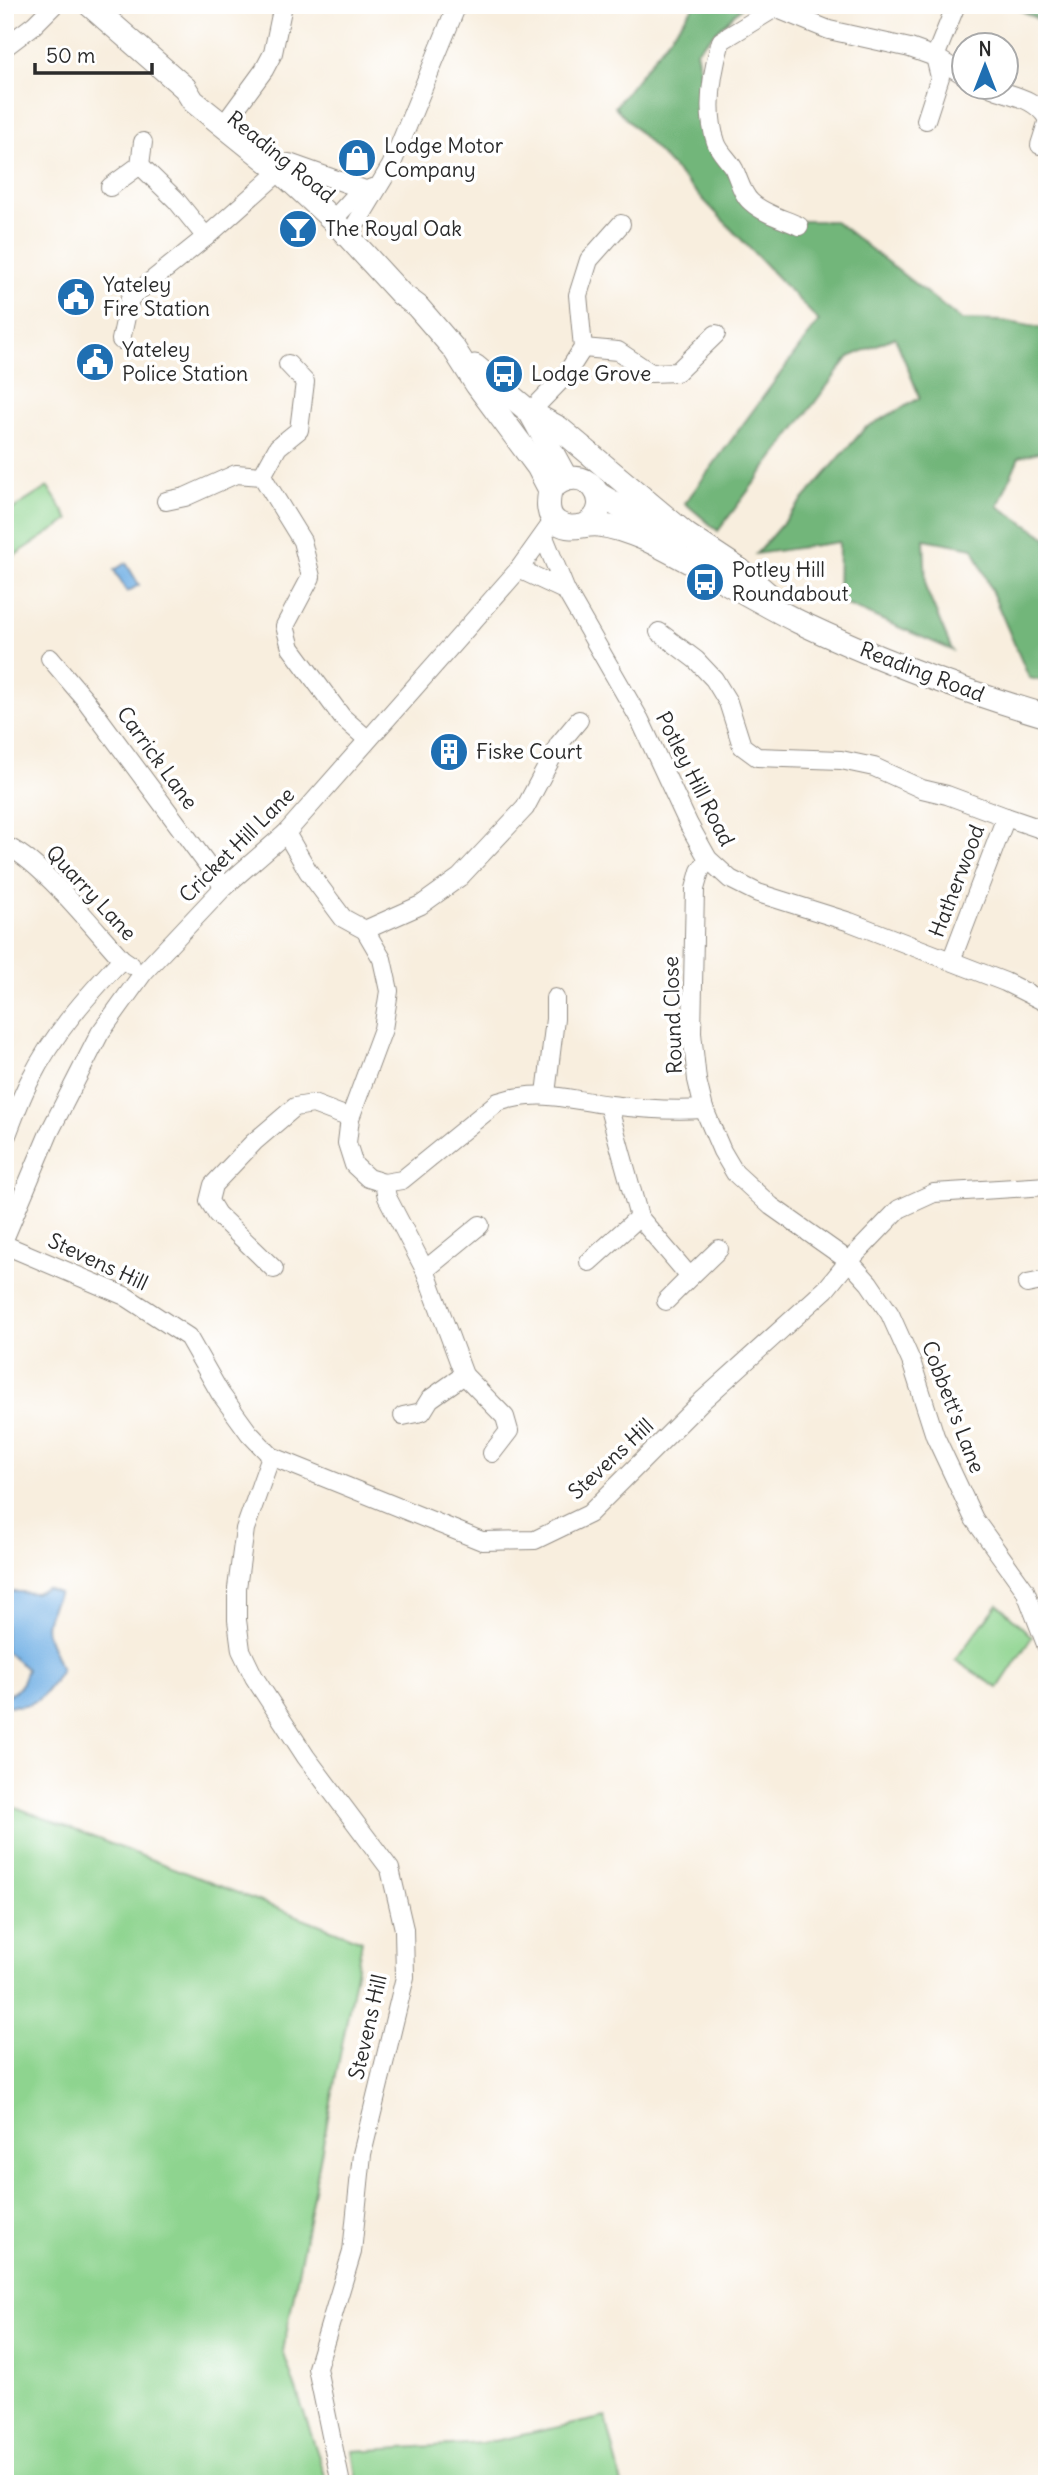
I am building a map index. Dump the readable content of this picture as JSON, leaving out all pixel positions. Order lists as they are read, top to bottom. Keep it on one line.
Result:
{"streets":{"main road":["Reading Road"],"street":["Carrick Lane","Potley Hill Road","Cricket Hill Lane","Hatherwood","Quarry Lane","Round Close","Stevens Hill","Cobbett's Lane"]},"crossings":[["Reading Road","Potley Hill Road"],["Reading Road","Cricket Hill Lane"],["Carrick Lane","Cricket Hill Lane"],["Potley Hill Road","Cricket Hill Lane"],["Potley Hill Road","Hatherwood"],["Potley Hill Road","Round Close"],["Cricket Hill Lane","Quarry Lane"],["Round Close","Stevens Hill"],["Round Close","Cobbett's Lane"],["Stevens Hill","Cobbett's Lane"]],"places":{"shop":["Lodge Motor Company"],"bar":["The Royal Oak"],"public building":["Yateley Fire Station","Yateley Police Station"],"bus stop":["Lodge Grove","Potley Hill Roundabout"],"building":["Fiske Court"]},"scale_bar":"50 m","north":"top"}
